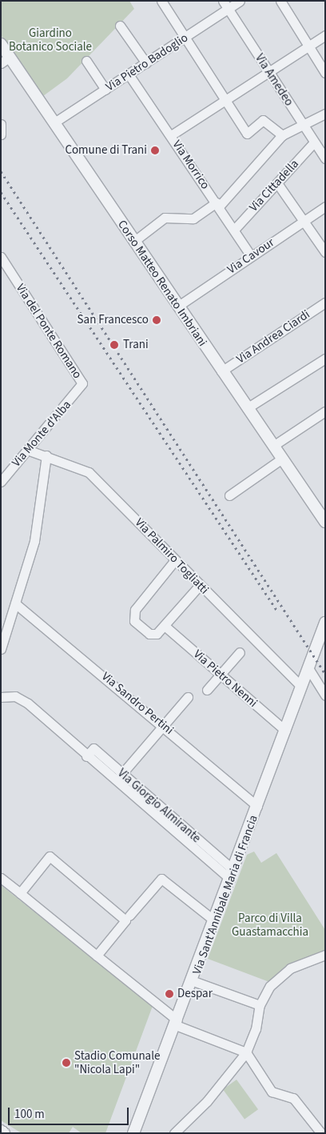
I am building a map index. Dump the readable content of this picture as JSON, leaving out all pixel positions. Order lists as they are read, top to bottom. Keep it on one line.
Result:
{"streets":{"street":["Via Pietro Badoglio","Via Amedeo","Via Morrico","Via Cittadella","Via Cavour","Corso Matteo Renato Imbriani","Via del Ponte Romano","Via Andrea Ciardi","Via Monte d'Alba","Via Palmiro Togliatti","Via Pietro Nenni","Via Sandro Pertini","Via Giorgio Almirante","Via Sant'Annibale Maria di Francia"]},"crossings":[["Via Pietro Badoglio","Via Amedeo"],["Via Pietro Badoglio","Via Morrico"],["Via Pietro Badoglio","Corso Matteo Renato Imbriani"],["Via Amedeo","Via Cittadella"],["Via Morrico","Via Cittadella"],["Via Morrico","Via Cavour"],["Via Cavour","Corso Matteo Renato Imbriani"],["Corso Matteo Renato Imbriani","Via Andrea Ciardi"],["Via del Ponte Romano","Via Monte d'Alba"],["Via Monte d'Alba","Via Palmiro Togliatti"],["Via Palmiro Togliatti","Via Sant'Annibale Maria di Francia"],["Via Pietro Nenni","Via Sant'Annibale Maria di Francia"],["Via Sandro Pertini","Via Sant'Annibale Maria di Francia"],["Via Giorgio Almirante","Via Sant'Annibale Maria di Francia"]],"parks":["Giardino Botanico Sociale","Parco di Villa Guastamacchia"],"places":["Comune di Trani","San Francesco","Trani","Despar","Stadio Comunale \"Nicola Lapi\""],"scale_bar":"100 m"}
